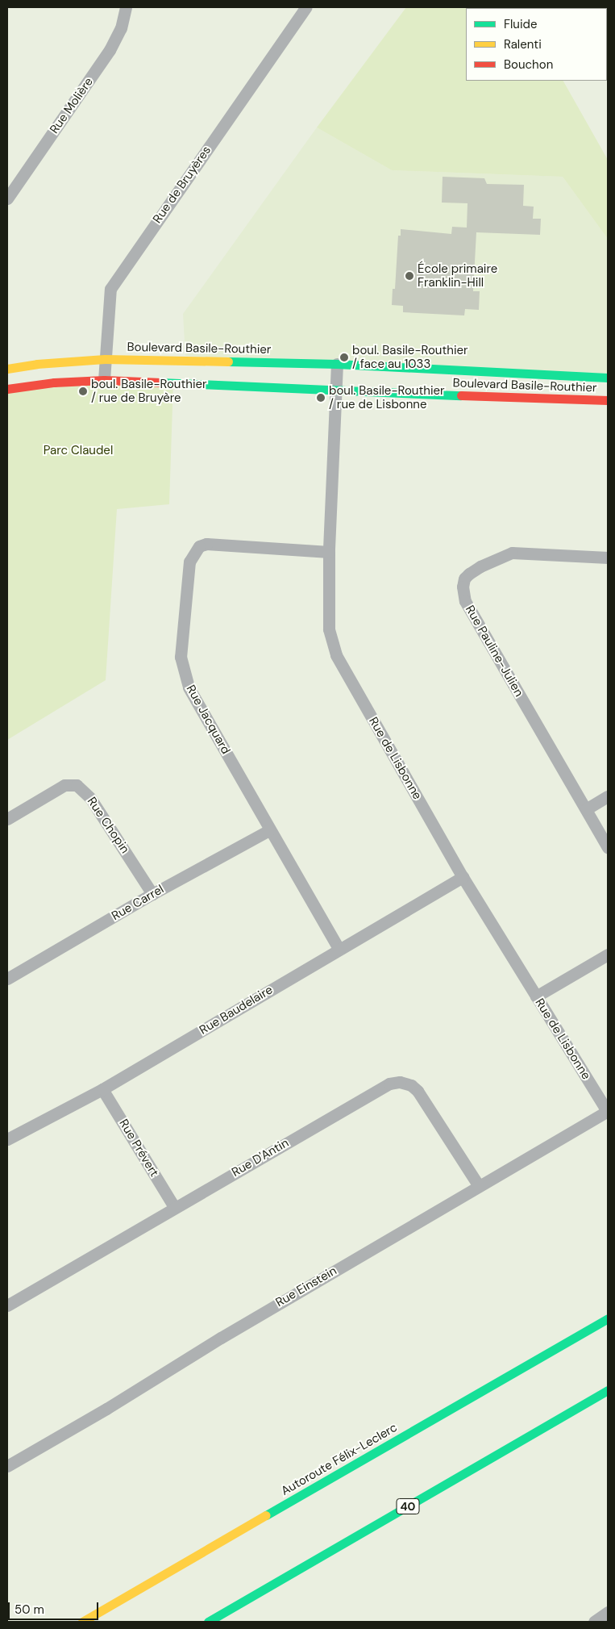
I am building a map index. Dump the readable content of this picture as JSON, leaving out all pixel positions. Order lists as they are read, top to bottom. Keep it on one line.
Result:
{"streets":{"main road":["Boulevard Basile-Routhier","Autoroute Félix-Leclerc","40"],"street":["Rue Molière","Rue de Bruyères","Rue Pauline-Julien","Rue Jacquard","Rue de Lisbonne","Rue Chopin","Rue Carrel","Rue Baudelaire","Rue Prévert","Rue D'Antin","Rue Einstein"]},"crossings":[["Rue de Bruyères","Boulevard Basile-Routhier"],["Boulevard Basile-Routhier","Rue de Lisbonne"],["Rue Jacquard","Rue de Lisbonne"],["Rue Jacquard","Rue Carrel"],["Rue Jacquard","Rue Baudelaire"],["Rue de Lisbonne","Rue Baudelaire"],["Rue de Lisbonne","Rue Einstein"],["Rue Chopin","Rue Carrel"],["Rue Baudelaire","Rue Prévert"],["Rue Prévert","Rue D'Antin"],["Rue D'Antin","Rue Einstein"]],"parks":["Parc Claudel"],"places":["École primaire Franklin-Hill","boul. Basile-Routhier / face au 1033","boul. Basile-Routhier / rue de Bruyère","boul. Basile-Routhier / rue de Lisbonne"],"legend":["Fluide","Ralenti","Bouchon"],"scale_bar":"50 m"}
